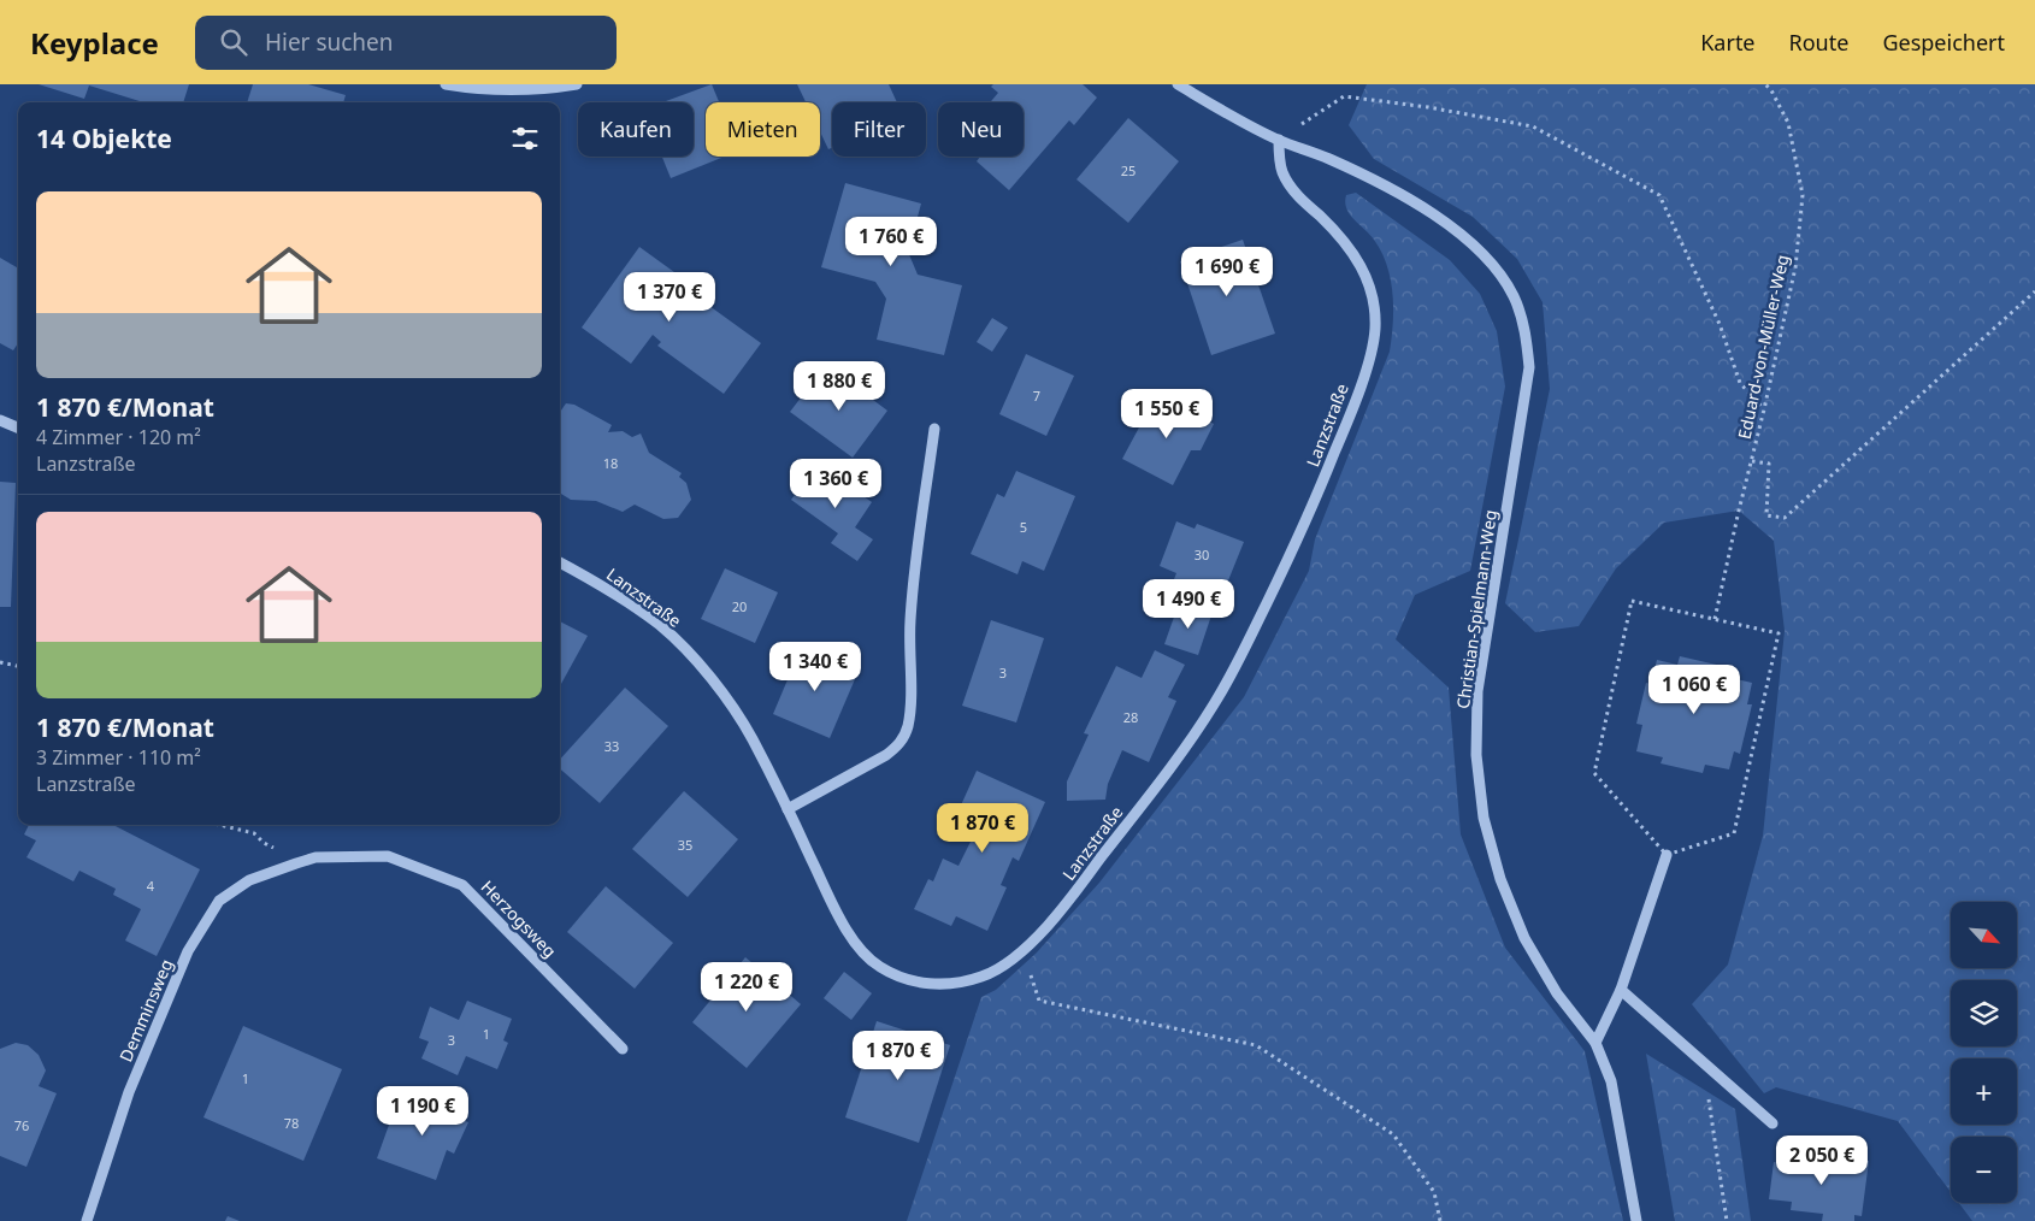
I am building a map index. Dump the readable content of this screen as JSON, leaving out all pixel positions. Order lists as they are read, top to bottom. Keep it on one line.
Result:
{"streets":{"street":["Lanzstraße","Christian-Spielmann-Weg","Herzogsweg","Demminsweg"],"path":["Eduard-von-Müller-Weg"]},"crossings":[["Lanzstraße","Christian-Spielmann-Weg"],["Herzogsweg","Demminsweg"]],"house_numbers":["25","7","18","5","30","20","3","28","33","35","4","1","3","1","78","76"],"north":"bottom right","page":{"header":"Keyplace","search":"Hier suchen","nav":["Karte","Route","Gespeichert"],"chip":["Kaufen","Mieten","Filter","Neu"],"heading":"14 Objekte","list":[{"name":"1 870 €/Monat","note":"4 Zimmer · 120 m² · Lanzstraße"},{"name":"1 870 €/Monat","note":"3 Zimmer · 110 m² · Lanzstraße"}],"price":["1 760 €","1 690 €","1 370 €","1 880 €","1 550 €","1 360 €","1 490 €","1 340 €","1 060 €","1 870 €","1 220 €","1 870 €","1 190 €","2 050 €"],"map_buttons":["+","−"]}}
